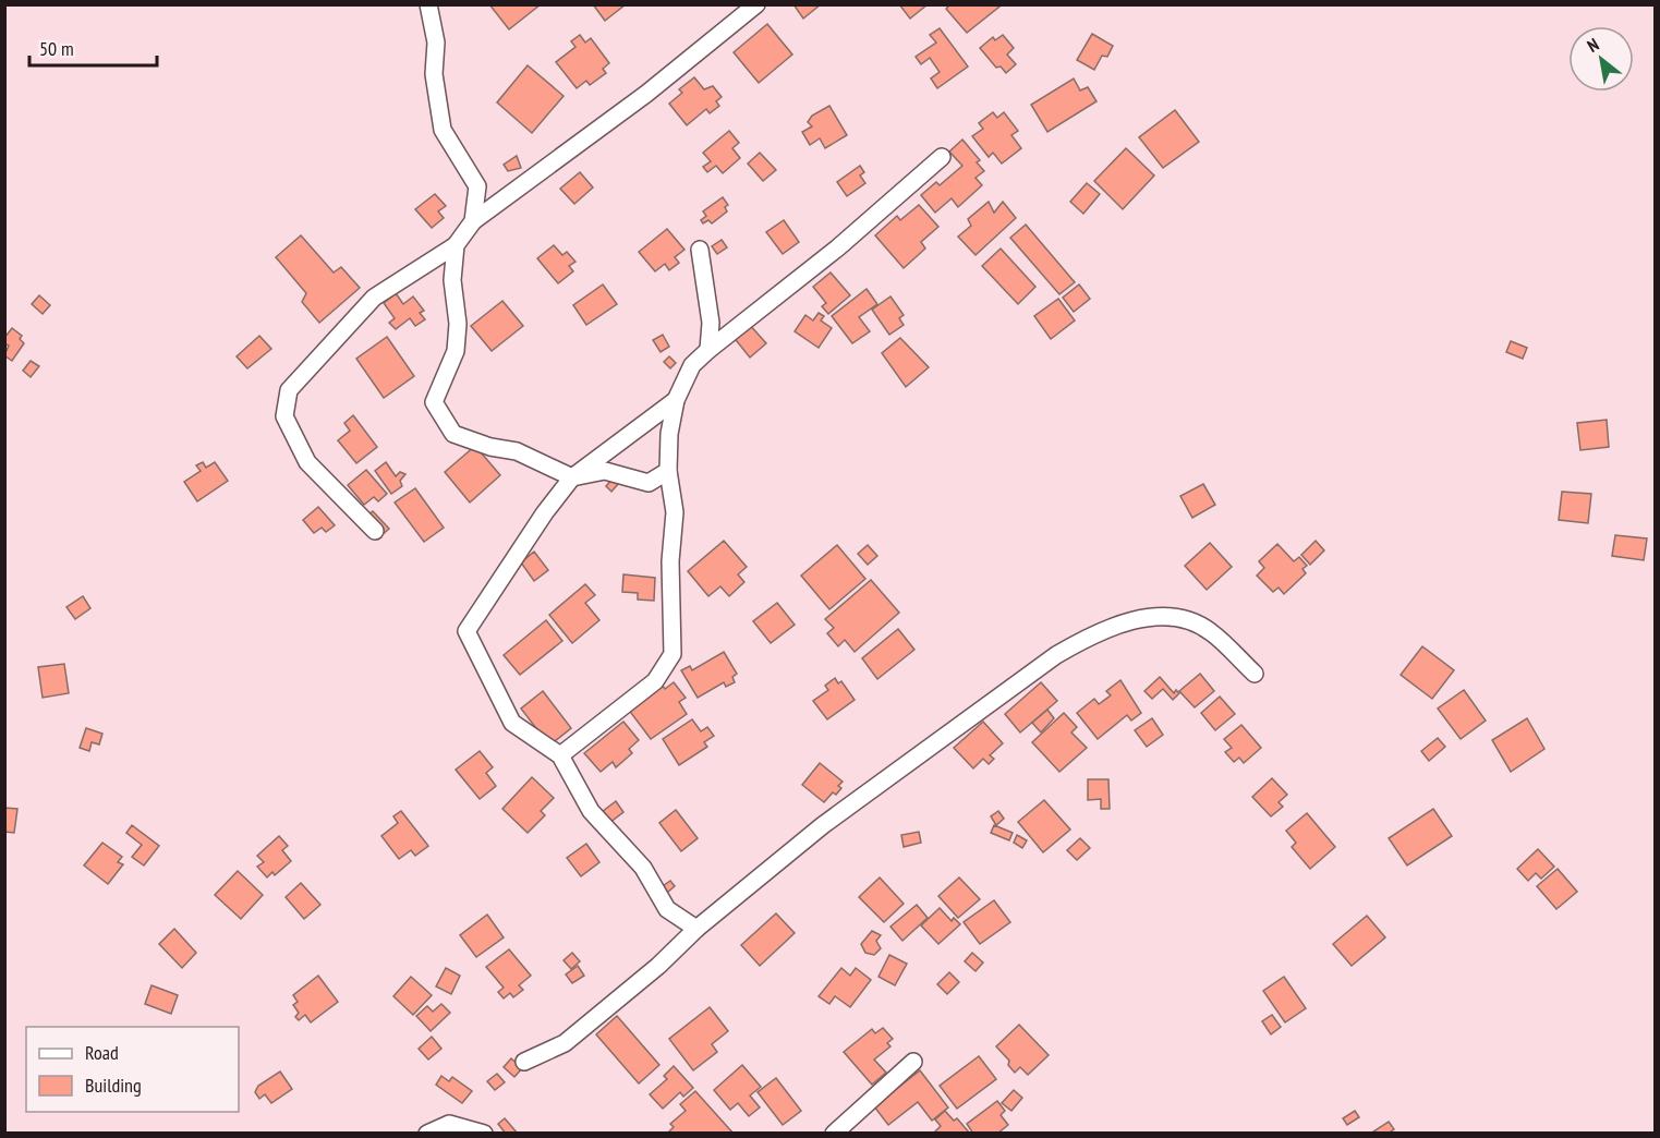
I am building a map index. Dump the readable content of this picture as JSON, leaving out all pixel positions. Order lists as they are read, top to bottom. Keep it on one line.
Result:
{"legend":["Road","Building"],"scale_bar":"50 m","north":"top left"}
